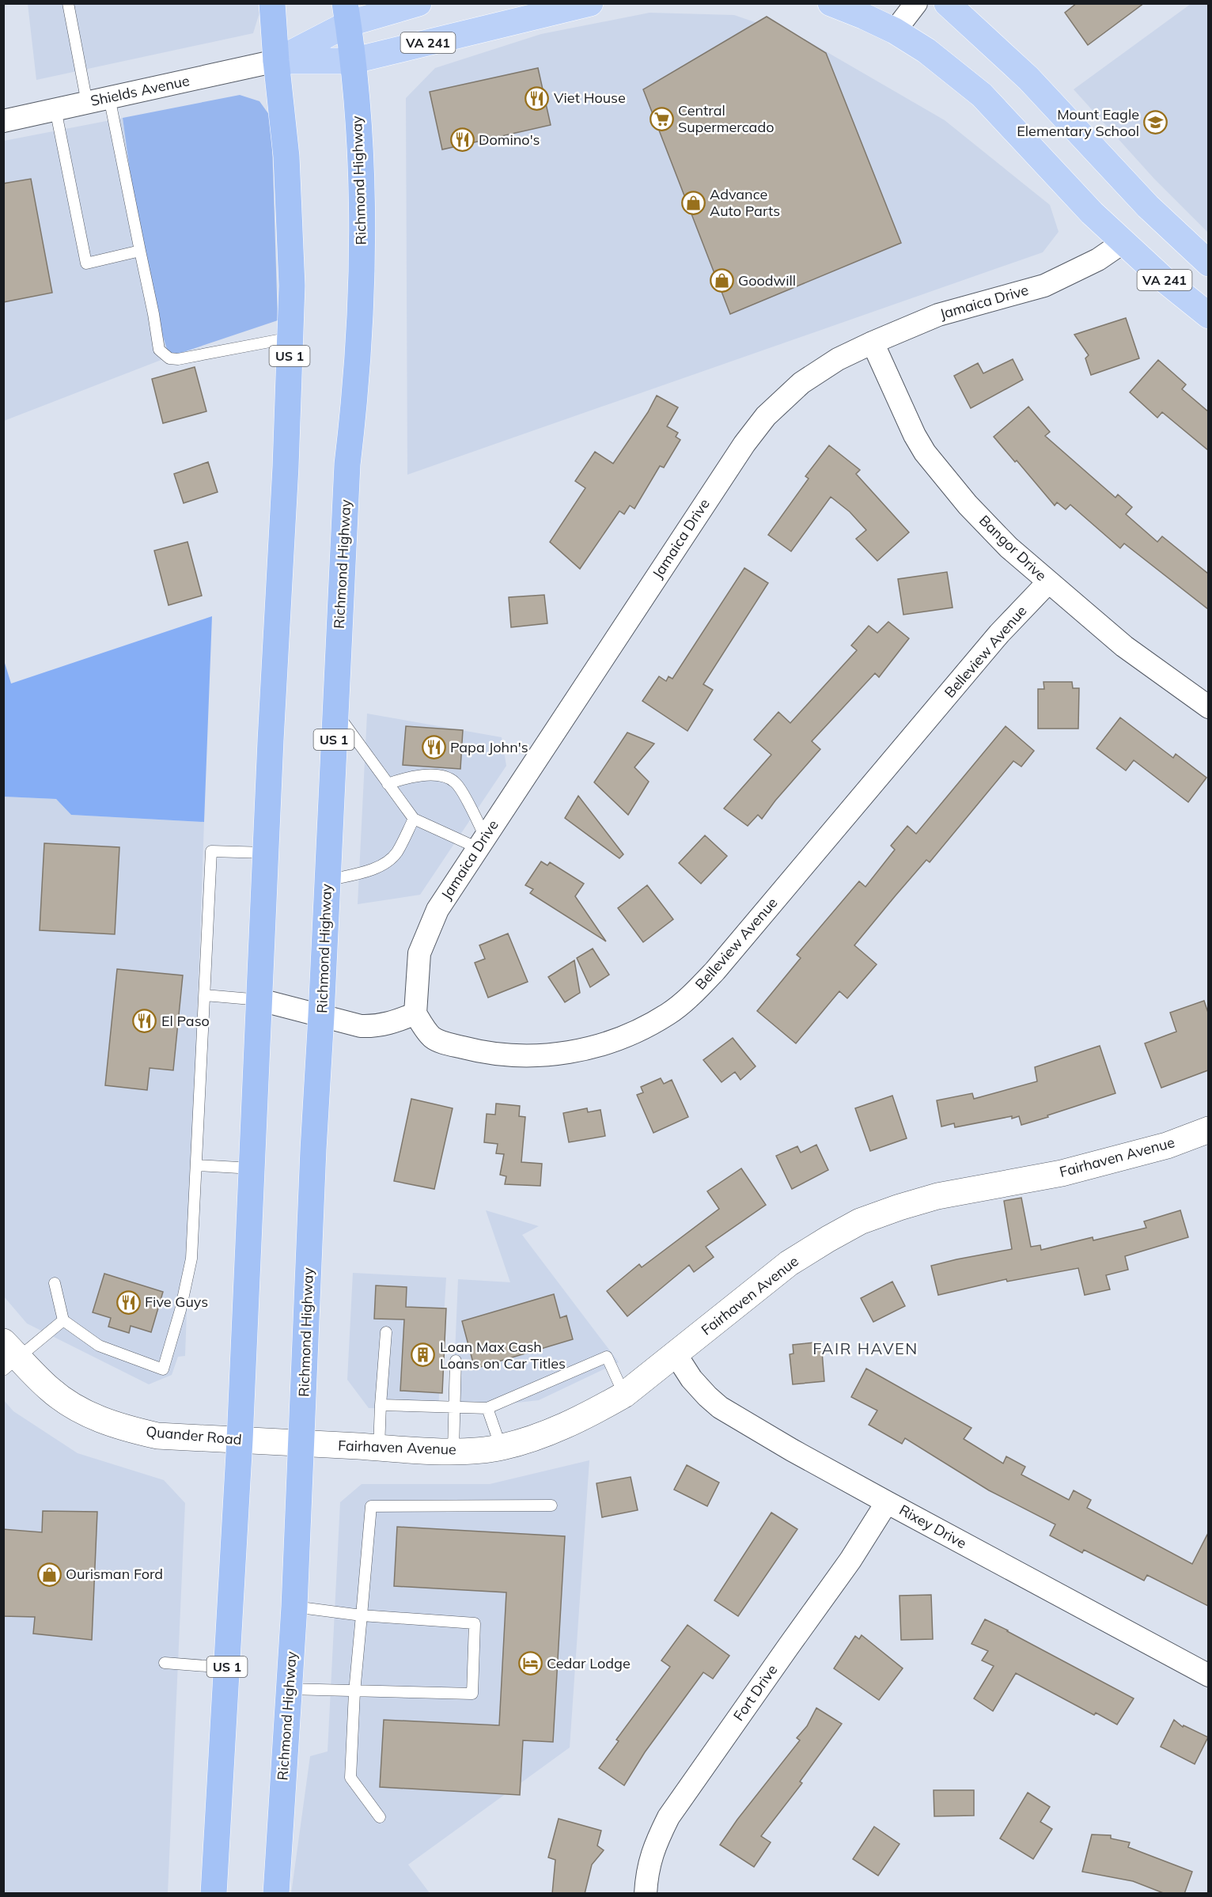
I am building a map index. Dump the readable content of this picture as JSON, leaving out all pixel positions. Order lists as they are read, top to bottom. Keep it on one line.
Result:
{"streets":{"highway":["Richmond Highway","US 1"],"main road":["VA 241"],"street":["Shields Avenue","Jamaica Drive","Bangor Drive","Belleview Avenue","Fairhaven Avenue","Quander Road","Rixey Drive","Fort Drive"]},"crossings":[["VA 241","Shields Avenue"],["VA 241","Richmond Highway"],["VA 241","Jamaica Drive"],["VA 241","US 1"],["Shields Avenue","US 1"],["Richmond Highway","Fairhaven Avenue"],["Richmond Highway","Quander Road"],["Jamaica Drive","Bangor Drive"],["Jamaica Drive","Belleview Avenue"],["US 1","Quander Road"],["Bangor Drive","Belleview Avenue"],["Fairhaven Avenue","Quander Road"],["Fairhaven Avenue","Rixey Drive"],["Rixey Drive","Fort Drive"]],"districts":["FAIR HAVEN"],"places":{"restaurant":["Viet House","Domino's","Papa John's","El Paso","Five Guys"],"supermarket":["Central Supermercado"],"school or university":["Mount Eagle Elementary School"],"shop":["Advance Auto Parts","Goodwill","Ourisman Ford"],"building":["Loan Max Cash Loans on Car Titles"],"hotel":["Cedar Lodge"]}}
